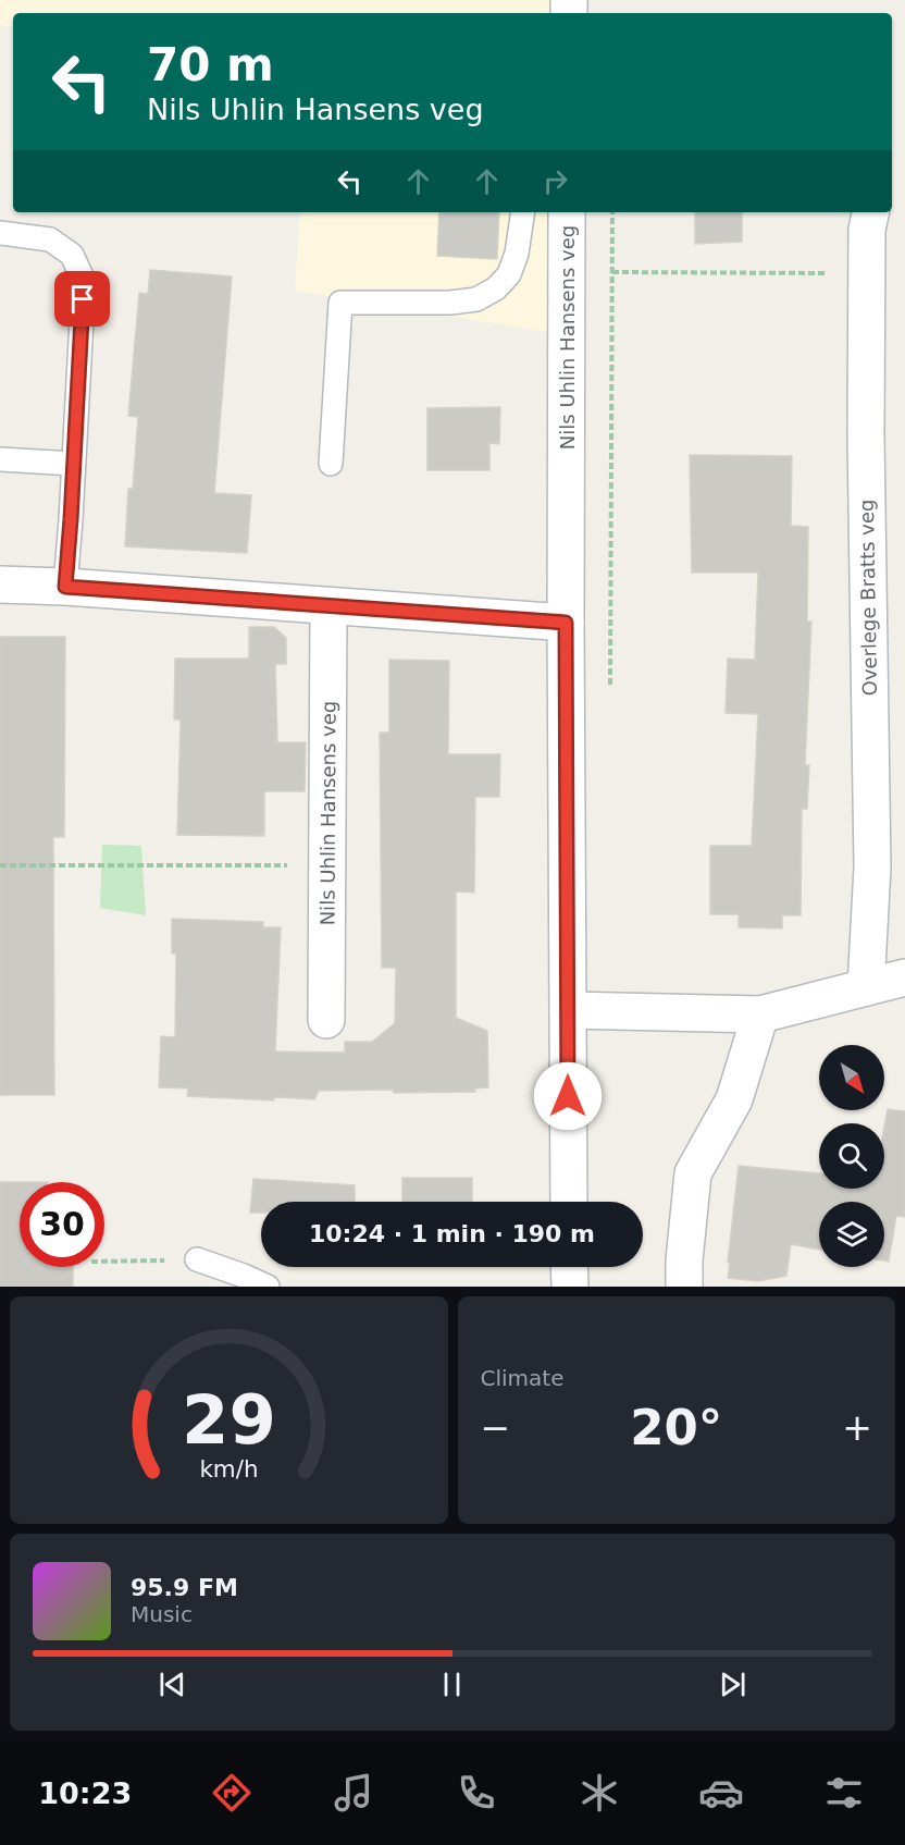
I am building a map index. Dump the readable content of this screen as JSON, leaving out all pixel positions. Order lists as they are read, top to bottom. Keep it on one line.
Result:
{"streets":{"street":["Nils Uhlin Hansens veg","Overlege Bratts veg"]},"north":"bottom right","page":{"turn":["70 m","Nils Uhlin Hansens veg"],"limit":"30","trip":"10:24 · 1 min · 190 m","tile":"Climate","heat":["−","20°","+"],"song":["95.9 FM","Music"],"tabs":"10:23","gauge":["29","km/h"]}}
